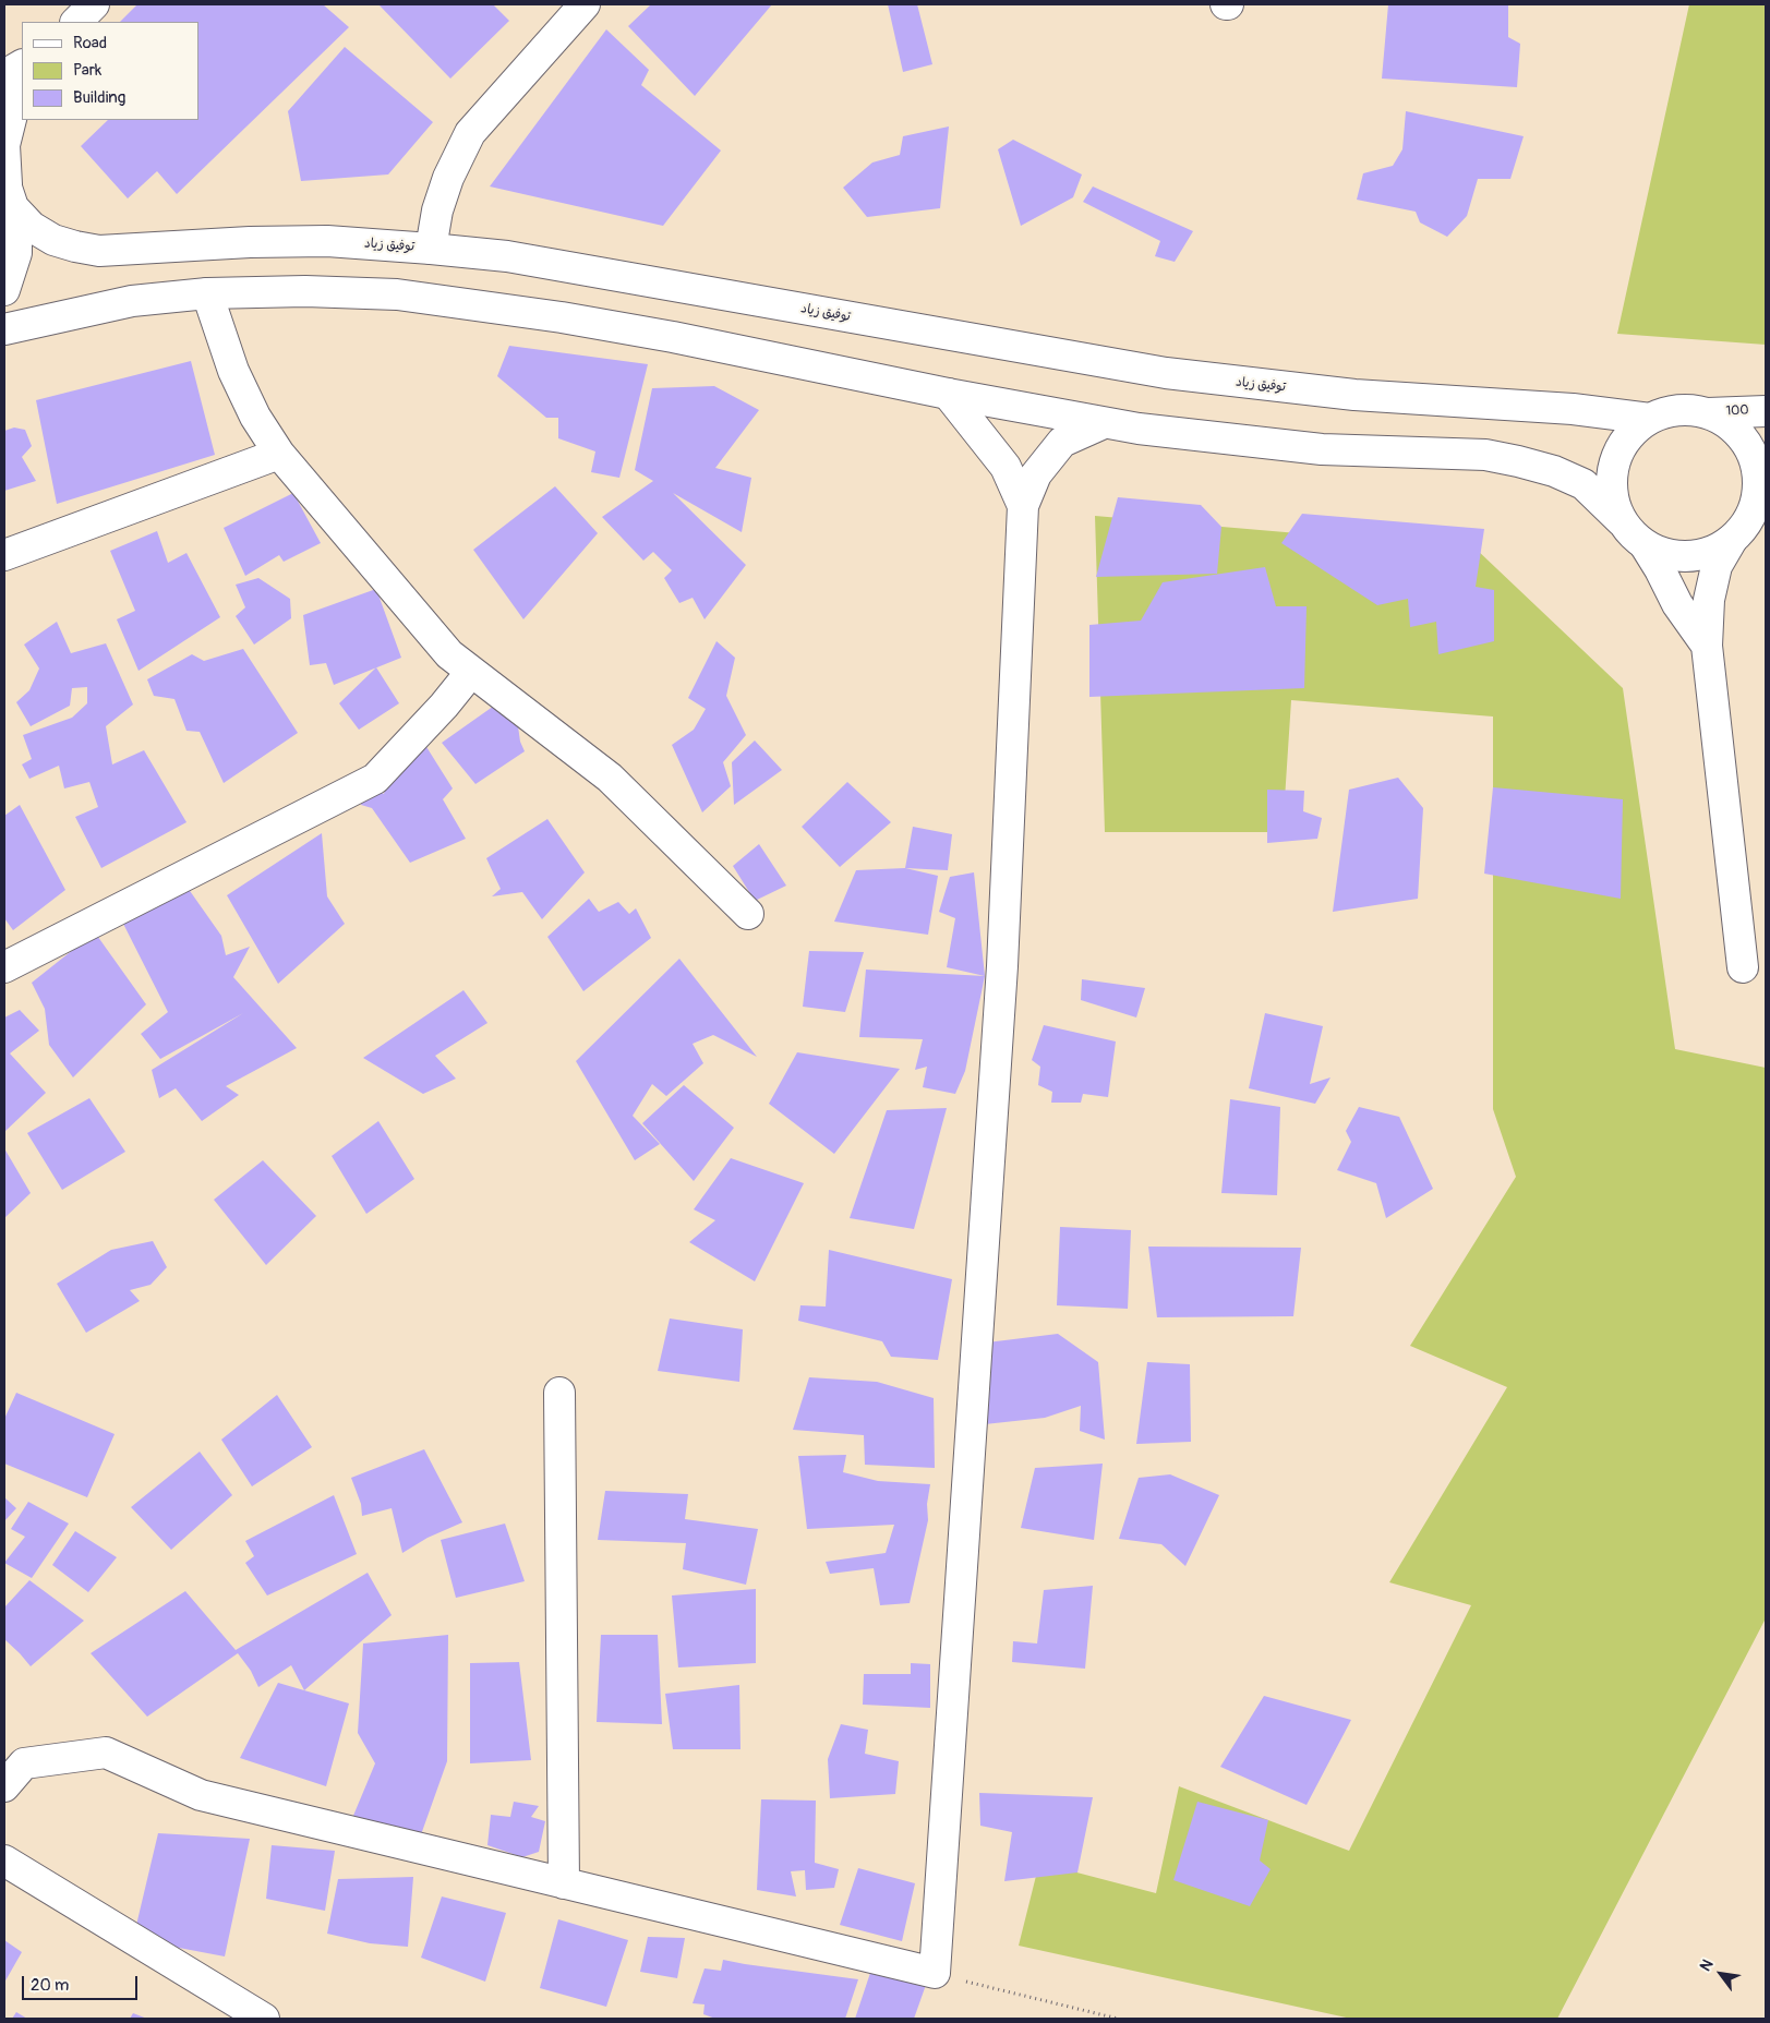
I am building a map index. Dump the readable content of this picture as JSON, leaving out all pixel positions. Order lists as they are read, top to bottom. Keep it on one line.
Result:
{"streets":{"street":["توفيق زياد","100"]},"crossings":[["توفيق زياد","100"]],"legend":["Road","Park","Building"],"scale_bar":"20 m","north":"top left"}
